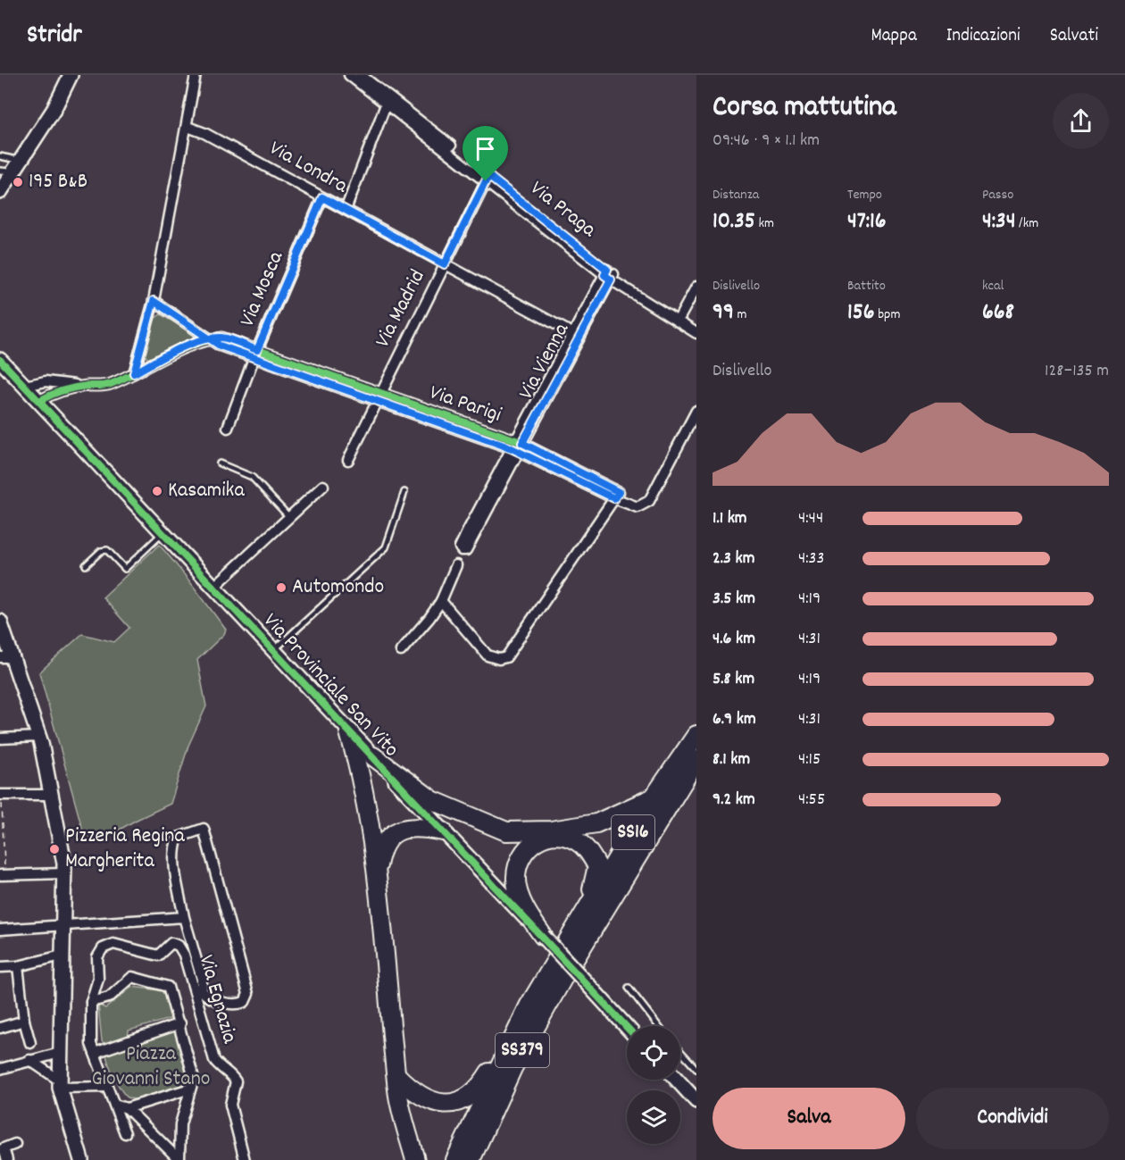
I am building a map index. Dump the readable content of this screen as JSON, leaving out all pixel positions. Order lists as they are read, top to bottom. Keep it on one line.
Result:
{"streets":{"highway":["SS16","SS379"],"main road":["Via Provinciale San Vito"],"street":["Via Londra","Via Praga","Via Mosca","Via Madrid","Via Vienna","Via Parigi","Via Egnazia"]},"crossings":[["Via Londra","Via Mosca"],["Via Londra","Via Madrid"],["Via Londra","Via Vienna"],["Via Praga","Via Madrid"],["Via Praga","Via Vienna"],["Via Mosca","Via Parigi"],["Via Madrid","Via Parigi"],["Via Vienna","Via Parigi"],["SS16","SS379"]],"parks":["Piazza Giovanni Stano"],"places":["195 B&B","Kasamika","Automondo","Pizzeria Regina Margherita"],"page":{"header":"Stridr","nav":["Mappa","Indicazioni","Salvati"],"heading":["Corsa mattutina","09:46 · 9 × 1.1 km"],"stats":[["Distanza","10.35 km"],["Tempo","47:16"],["Passo","4:34 /km"],["Dislivello","99 m"],["Battito","156 bpm"],["kcal","668"]],"chart":["Dislivello","128–135 m"],"list":[{"name":"1.1 km","note":"4:44"},{"name":"2.3 km","note":"4:33"},{"name":"3.5 km","note":"4:19"},{"name":"4.6 km","note":"4:31"},{"name":"5.8 km","note":"4:19"},{"name":"6.9 km","note":"4:31"},{"name":"8.1 km","note":"4:15"},{"name":"9.2 km","note":"4:55"}],"buttons":["Salva","Condividi"]}}
